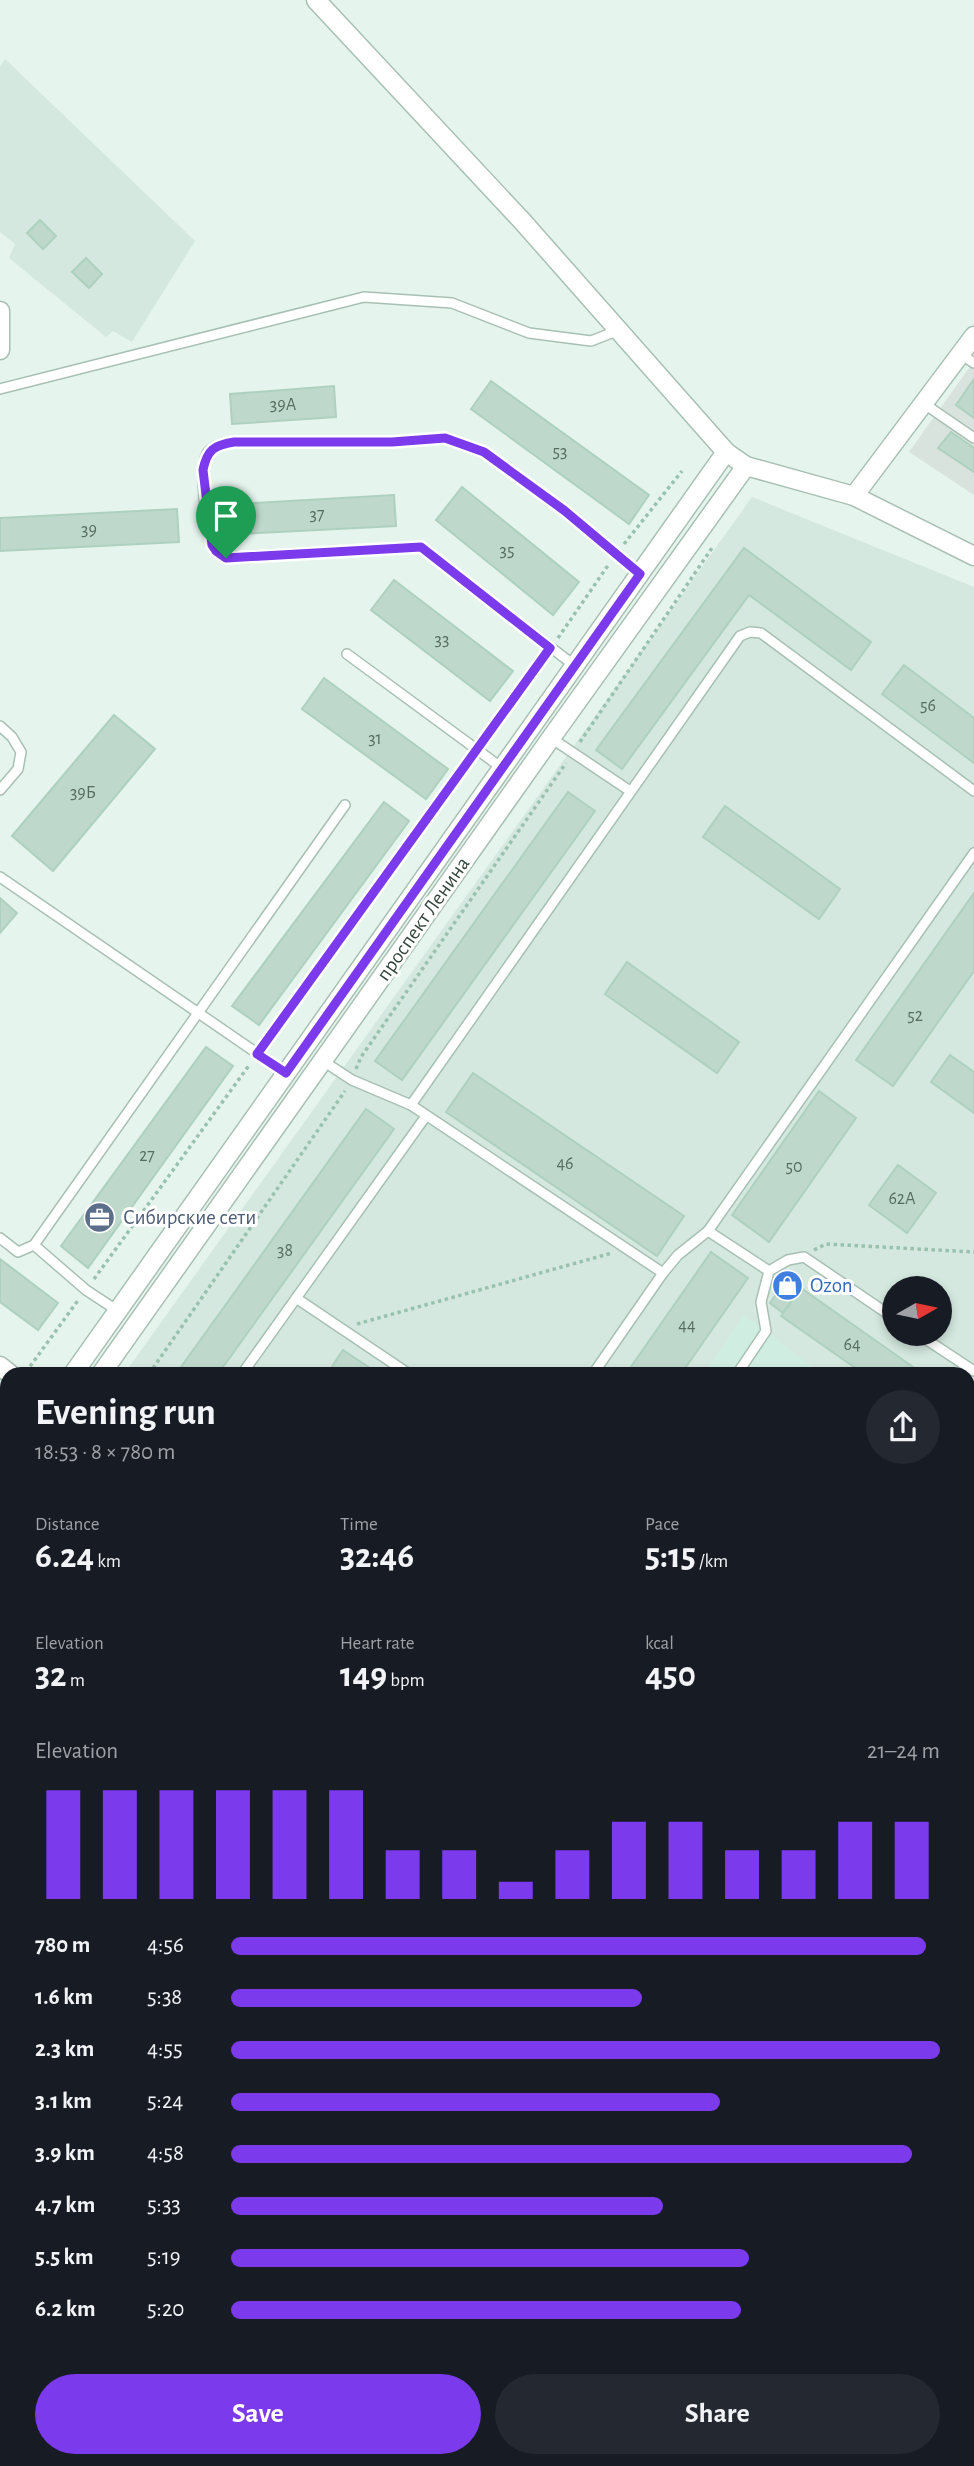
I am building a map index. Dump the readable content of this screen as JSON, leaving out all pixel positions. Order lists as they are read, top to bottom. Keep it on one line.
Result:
{"streets":{"street":["проспект Ленина"]},"places":{"office":["Сибирские сети"],"shop":["Ozon"]},"house_numbers":["39А","53","37","39","35","33","56","31","39Б","52","27","46","50","62А","38","44","64"],"north":"right","page":{"heading":["Evening run","18:53 · 8 × 780 m"],"stats":[["Distance","6.24 km"],["Time","32:46"],["Pace","5:15 /km"],["Elevation","32 m"],["Heart rate","149 bpm"],["kcal","450"]],"chart":["Elevation","21–24 m"],"list":[{"name":"780 m","note":"4:56"},{"name":"1.6 km","note":"5:38"},{"name":"2.3 km","note":"4:55"},{"name":"3.1 km","note":"5:24"},{"name":"3.9 km","note":"4:58"},{"name":"4.7 km","note":"5:33"},{"name":"5.5 km","note":"5:19"},{"name":"6.2 km","note":"5:20"}],"buttons":["Save","Share"]}}
